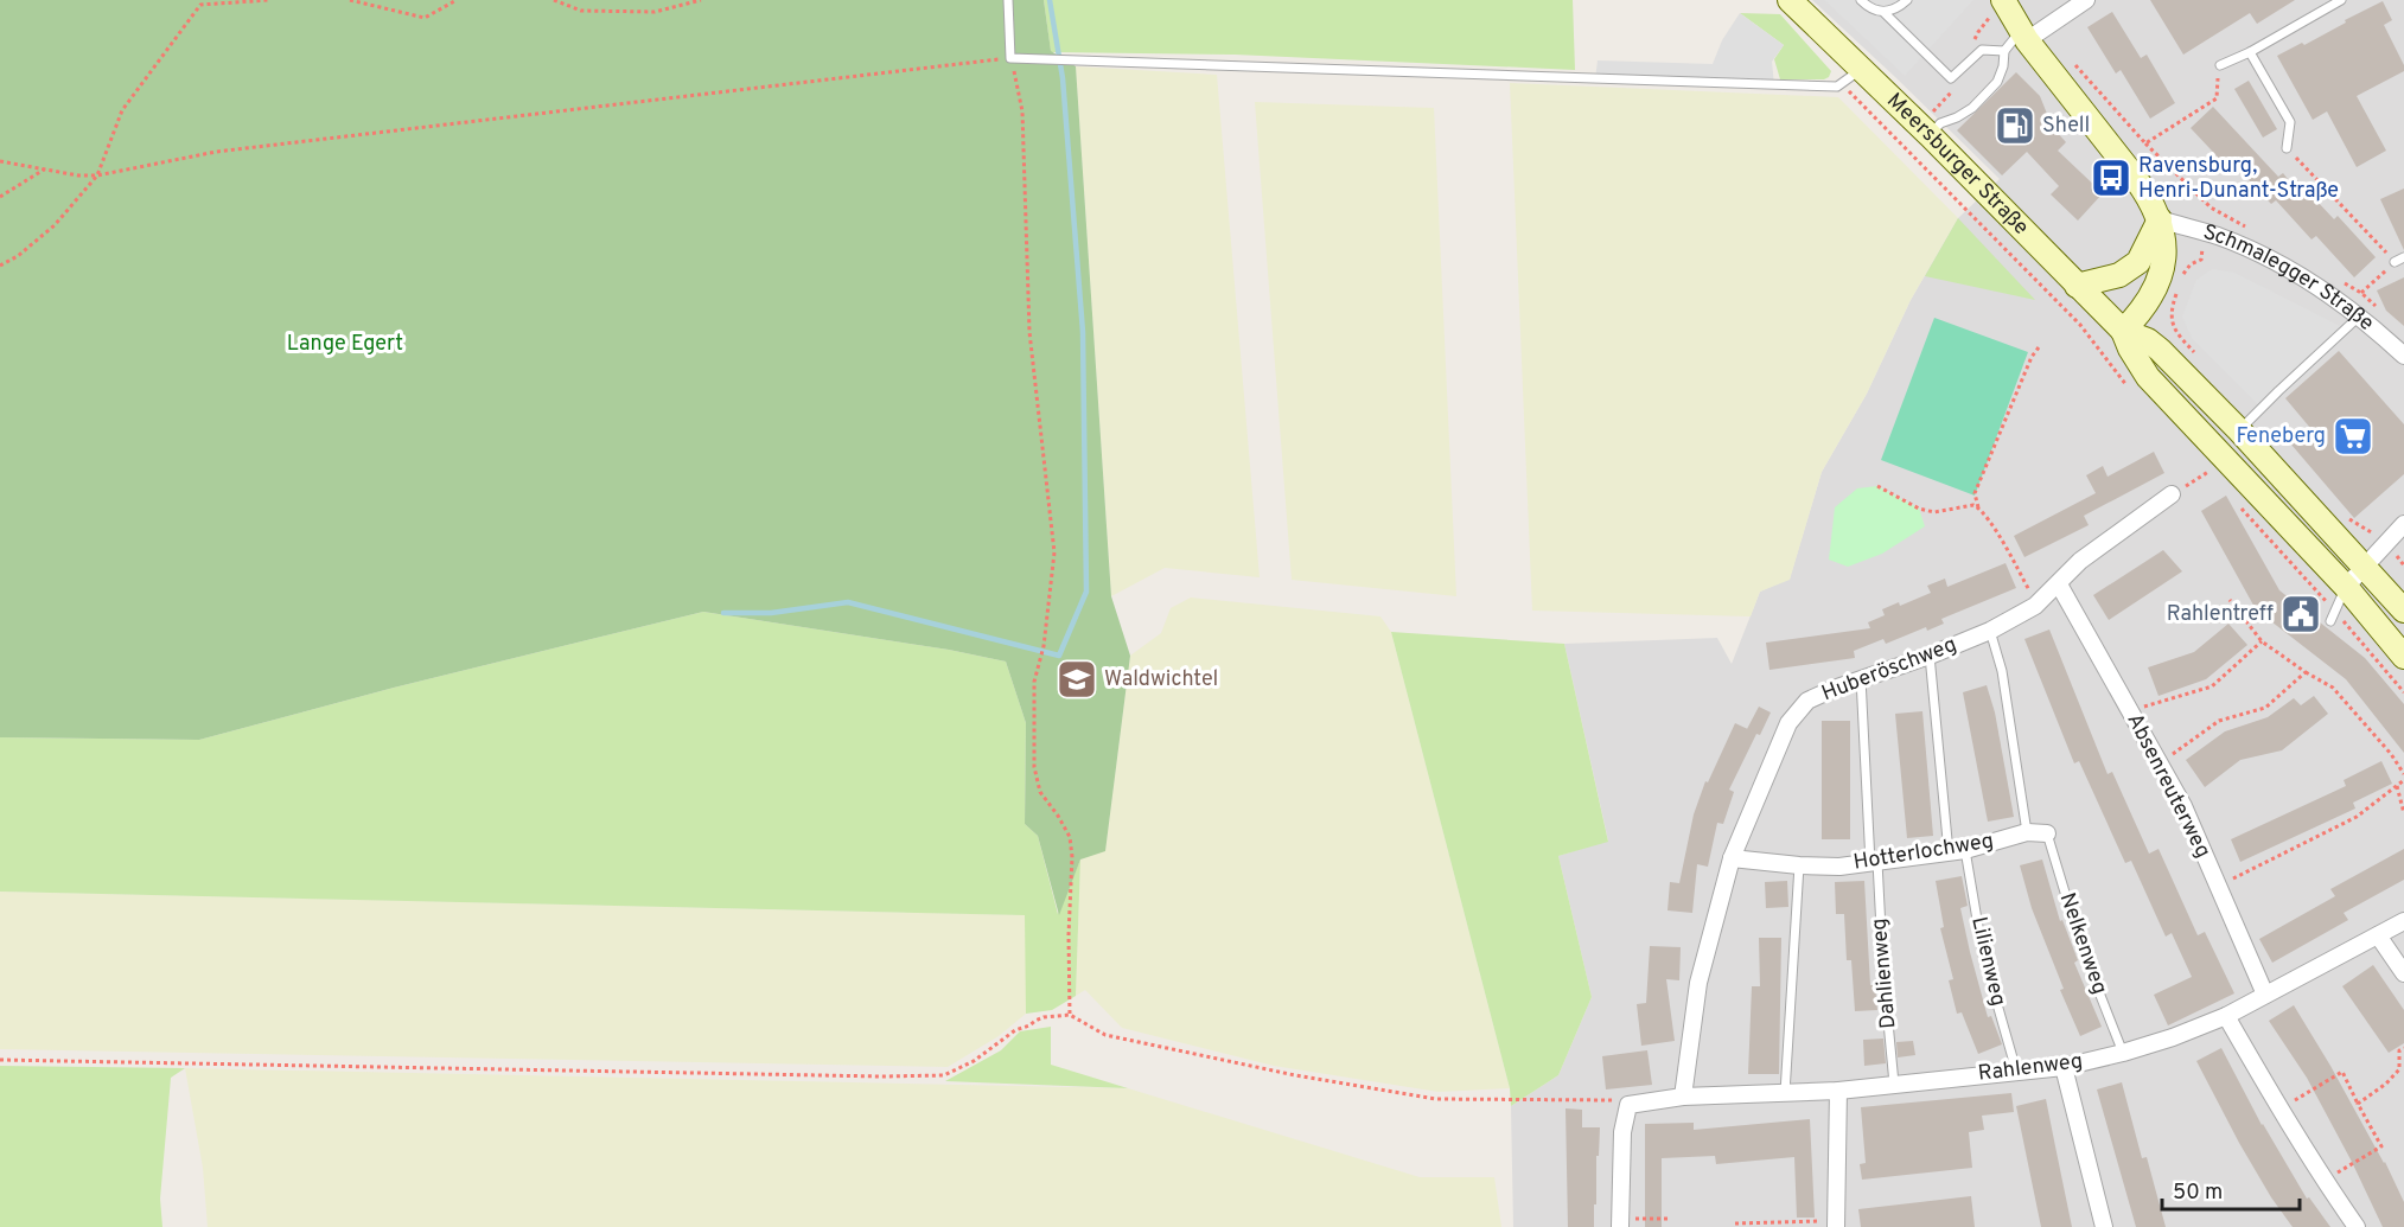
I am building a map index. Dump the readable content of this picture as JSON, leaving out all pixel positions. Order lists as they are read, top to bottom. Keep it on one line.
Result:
{"streets":{"street":["Meersburger Straße","Schmalegger Straße","Huberöschweg","Absenreuterweg","Hotterlochweg","Rahlenweg"],"lane":["Nelkenweg","Lilienweg","Dahlienweg"]},"crossings":[["Meersburger Straße","Schmalegger Straße"],["Huberöschweg","Absenreuterweg"],["Huberöschweg","Hotterlochweg"],["Huberöschweg","Lilienweg"],["Huberöschweg","Dahlienweg"],["Huberöschweg","Rahlenweg"],["Absenreuterweg","Rahlenweg"],["Hotterlochweg","Nelkenweg"],["Hotterlochweg","Lilienweg"],["Hotterlochweg","Dahlienweg"],["Nelkenweg","Rahlenweg"],["Lilienweg","Rahlenweg"],["Dahlienweg","Rahlenweg"]],"parks":["Lange Egert"],"places":{"fuel station":["Shell"],"bus stop":["Ravensburg, Henri-Dunant-Straße"],"supermarket":["Feneberg"],"public building":["Rahlentreff"],"school or university":["Waldwichtel"]},"scale_bar":"50 m"}
